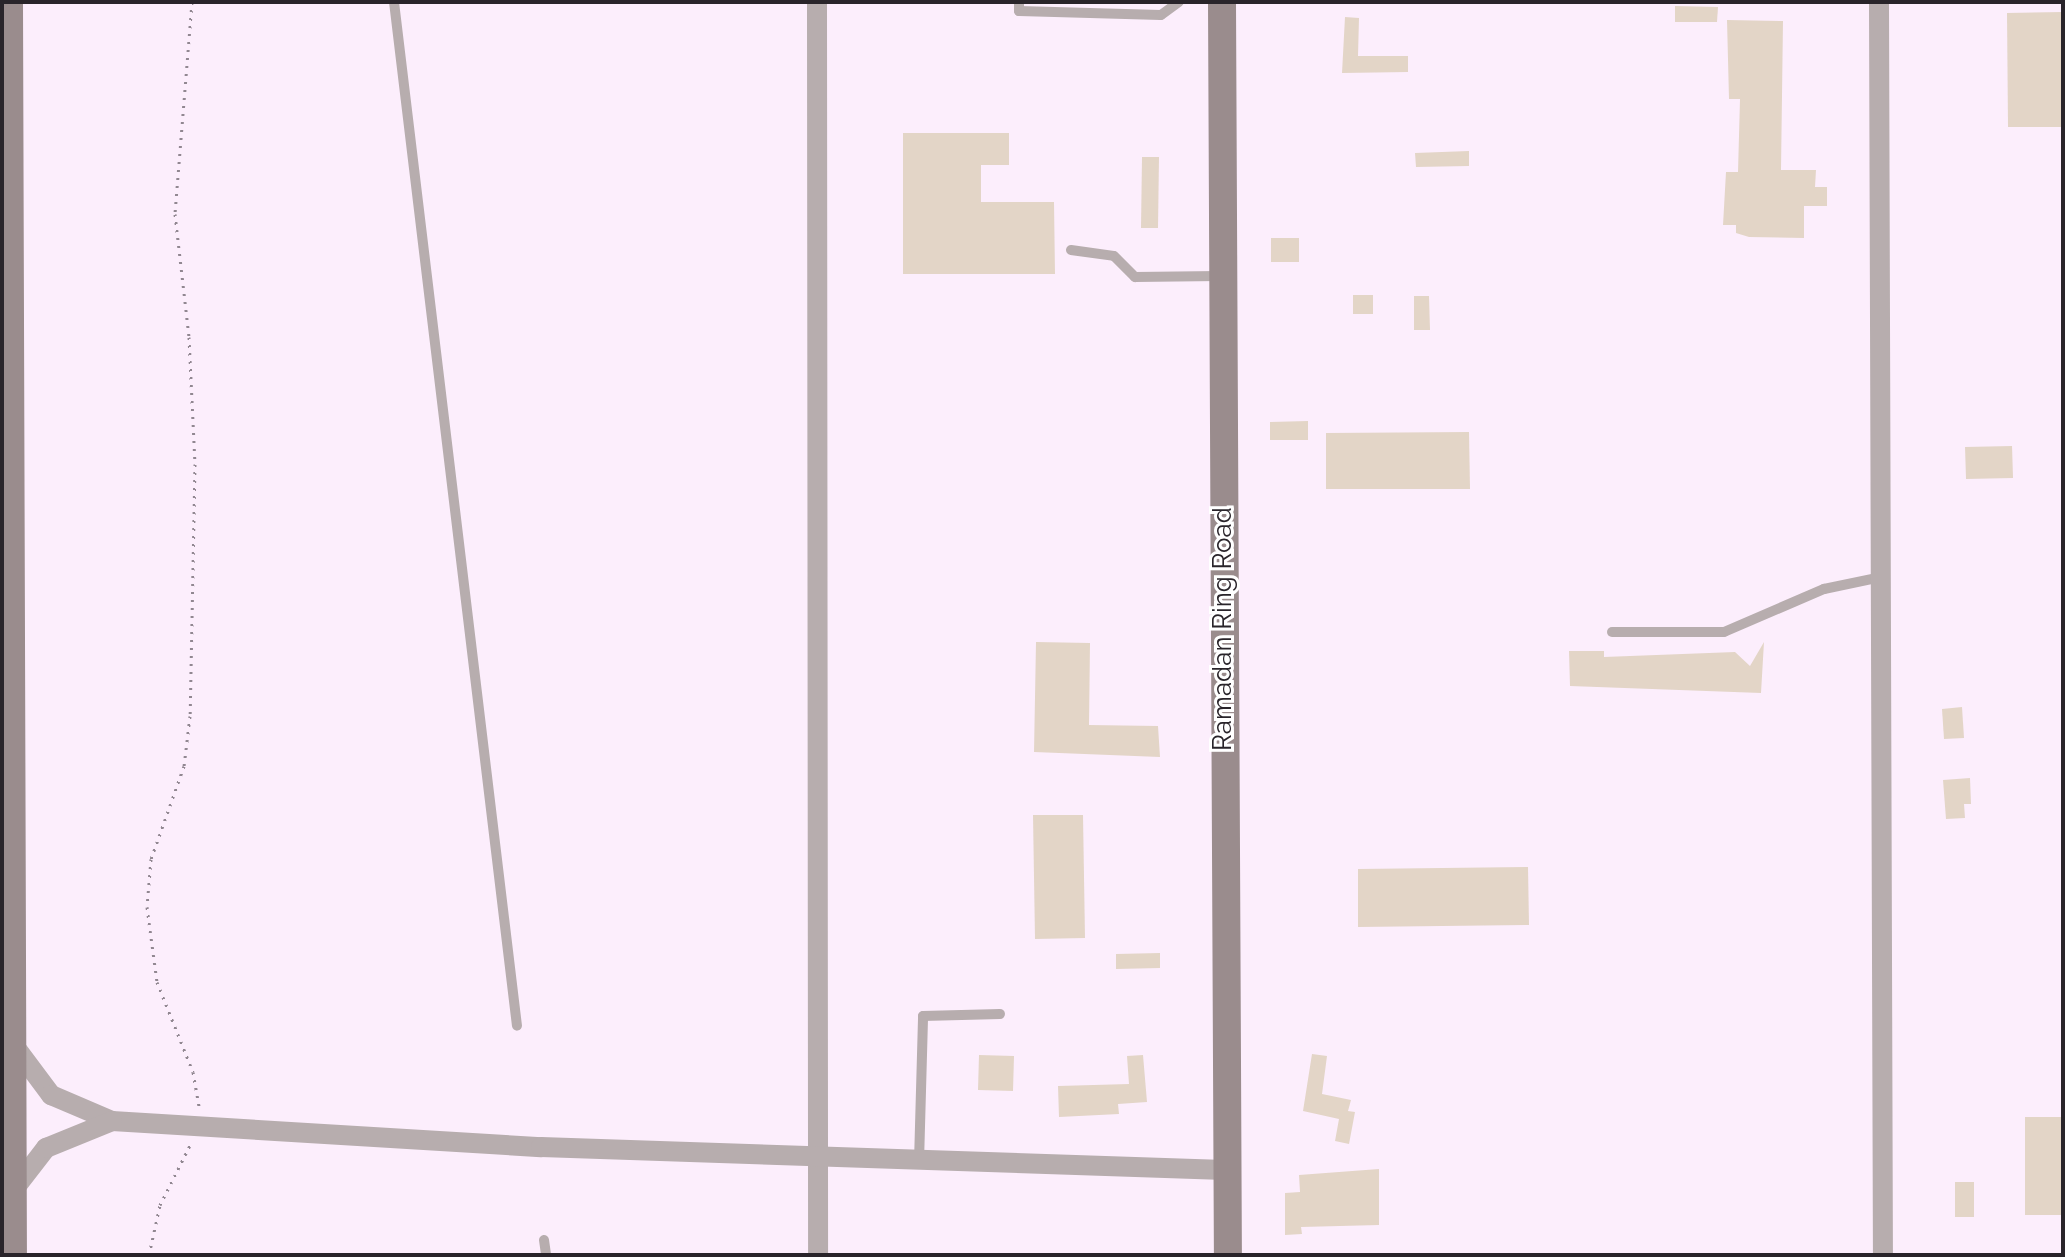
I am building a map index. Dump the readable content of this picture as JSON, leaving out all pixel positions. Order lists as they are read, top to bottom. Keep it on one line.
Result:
{"streets":{"main road":["Ramadan Ring Road"]}}
